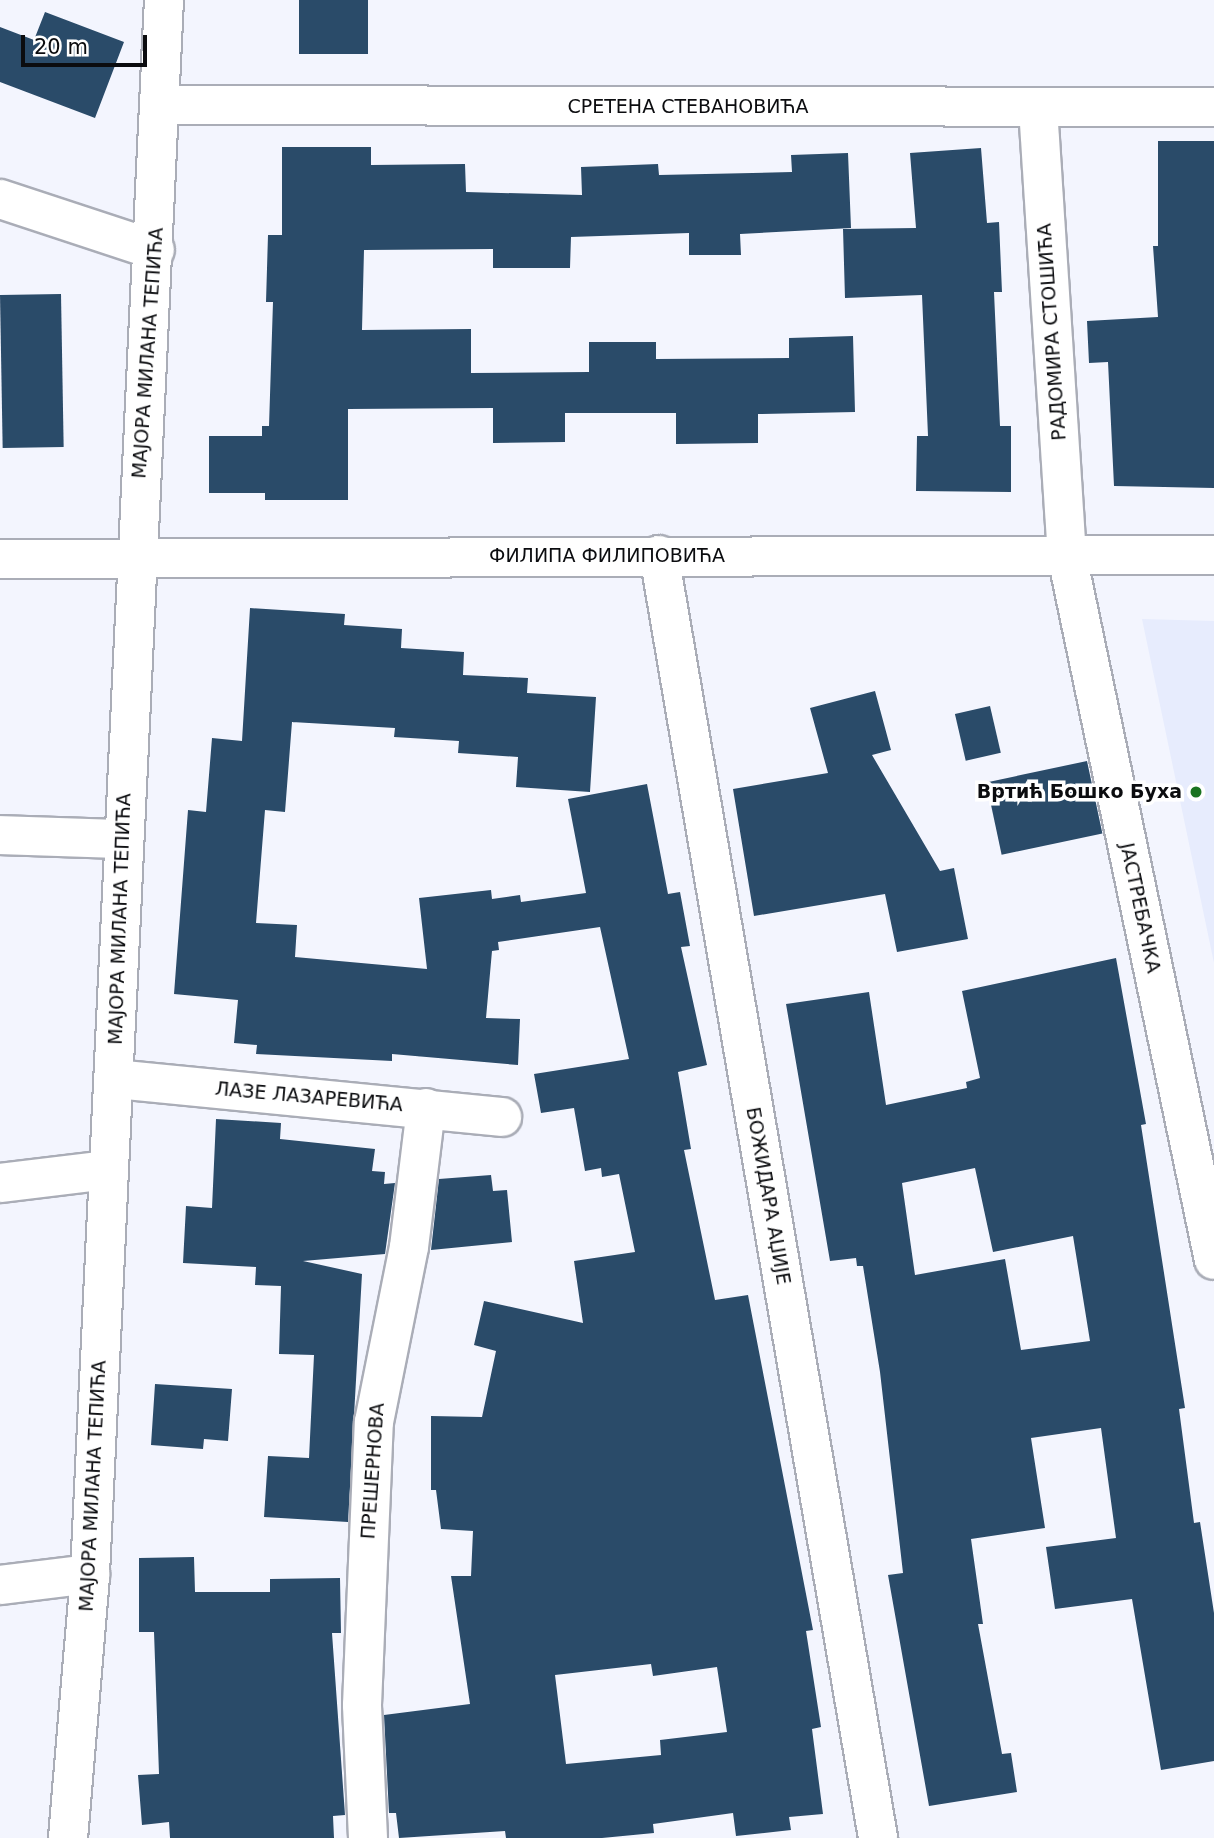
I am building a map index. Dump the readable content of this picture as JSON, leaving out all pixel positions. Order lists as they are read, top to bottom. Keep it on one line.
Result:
{"streets":{"street":["СРЕТЕНА СТЕВАНОВИЋА","РАДОМИРА СТОШИЋА","МАЈОРА МИЛАНА ТЕПИЋА","ФИЛИПА ФИЛИПОВИЋА","ЈАСТРЕБАЧКА","ЛАЗЕ ЛАЗАРЕВИЋА","БОЖИДАРА АЏИЈЕ","ПРЕШЕРНОВА"]},"crossings":[["СРЕТЕНА СТЕВАНОВИЋА","РАДОМИРА СТОШИЋА"],["СРЕТЕНА СТЕВАНОВИЋА","МАЈОРА МИЛАНА ТЕПИЋА"],["РАДОМИРА СТОШИЋА","ФИЛИПА ФИЛИПОВИЋА"],["РАДОМИРА СТОШИЋА","ЈАСТРЕБАЧКА"],["МАЈОРА МИЛАНА ТЕПИЋА","ФИЛИПА ФИЛИПОВИЋА"],["МАЈОРА МИЛАНА ТЕПИЋА","ЛАЗЕ ЛАЗАРЕВИЋА"],["ФИЛИПА ФИЛИПОВИЋА","ЈАСТРЕБАЧКА"],["ФИЛИПА ФИЛИПОВИЋА","БОЖИДАРА АЏИЈЕ"],["ЛАЗЕ ЛАЗАРЕВИЋА","ПРЕШЕРНОВА"]],"places":["Вртић Бошко Буха"],"scale_bar":"20 m"}
